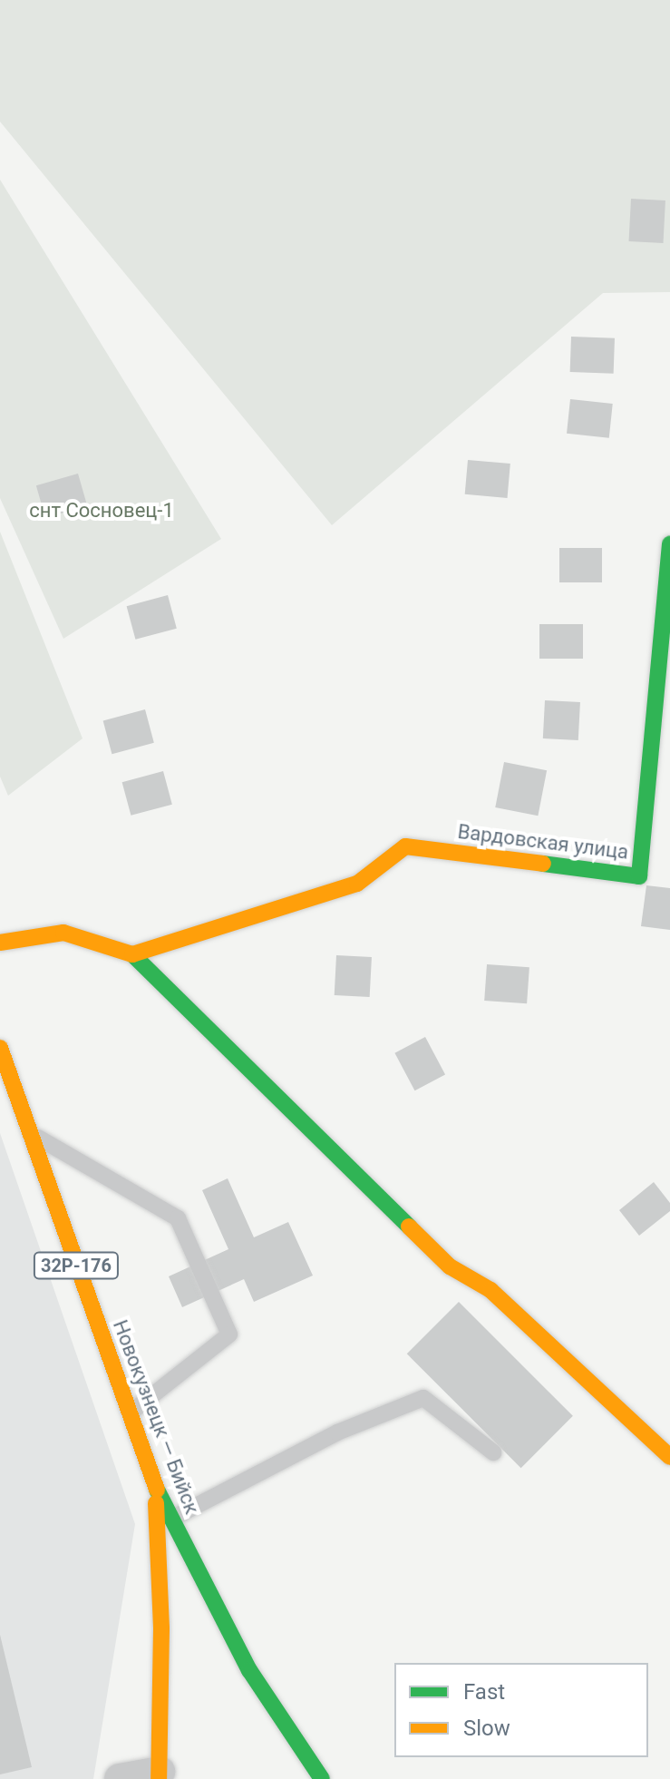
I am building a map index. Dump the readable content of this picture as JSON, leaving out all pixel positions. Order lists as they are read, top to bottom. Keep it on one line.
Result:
{"streets":{"street":["Вардовская улица","32Р-176","Новокузнецк — Бийск"]},"parks":["снт Сосновец-1"],"legend":["Fast","Slow"]}
